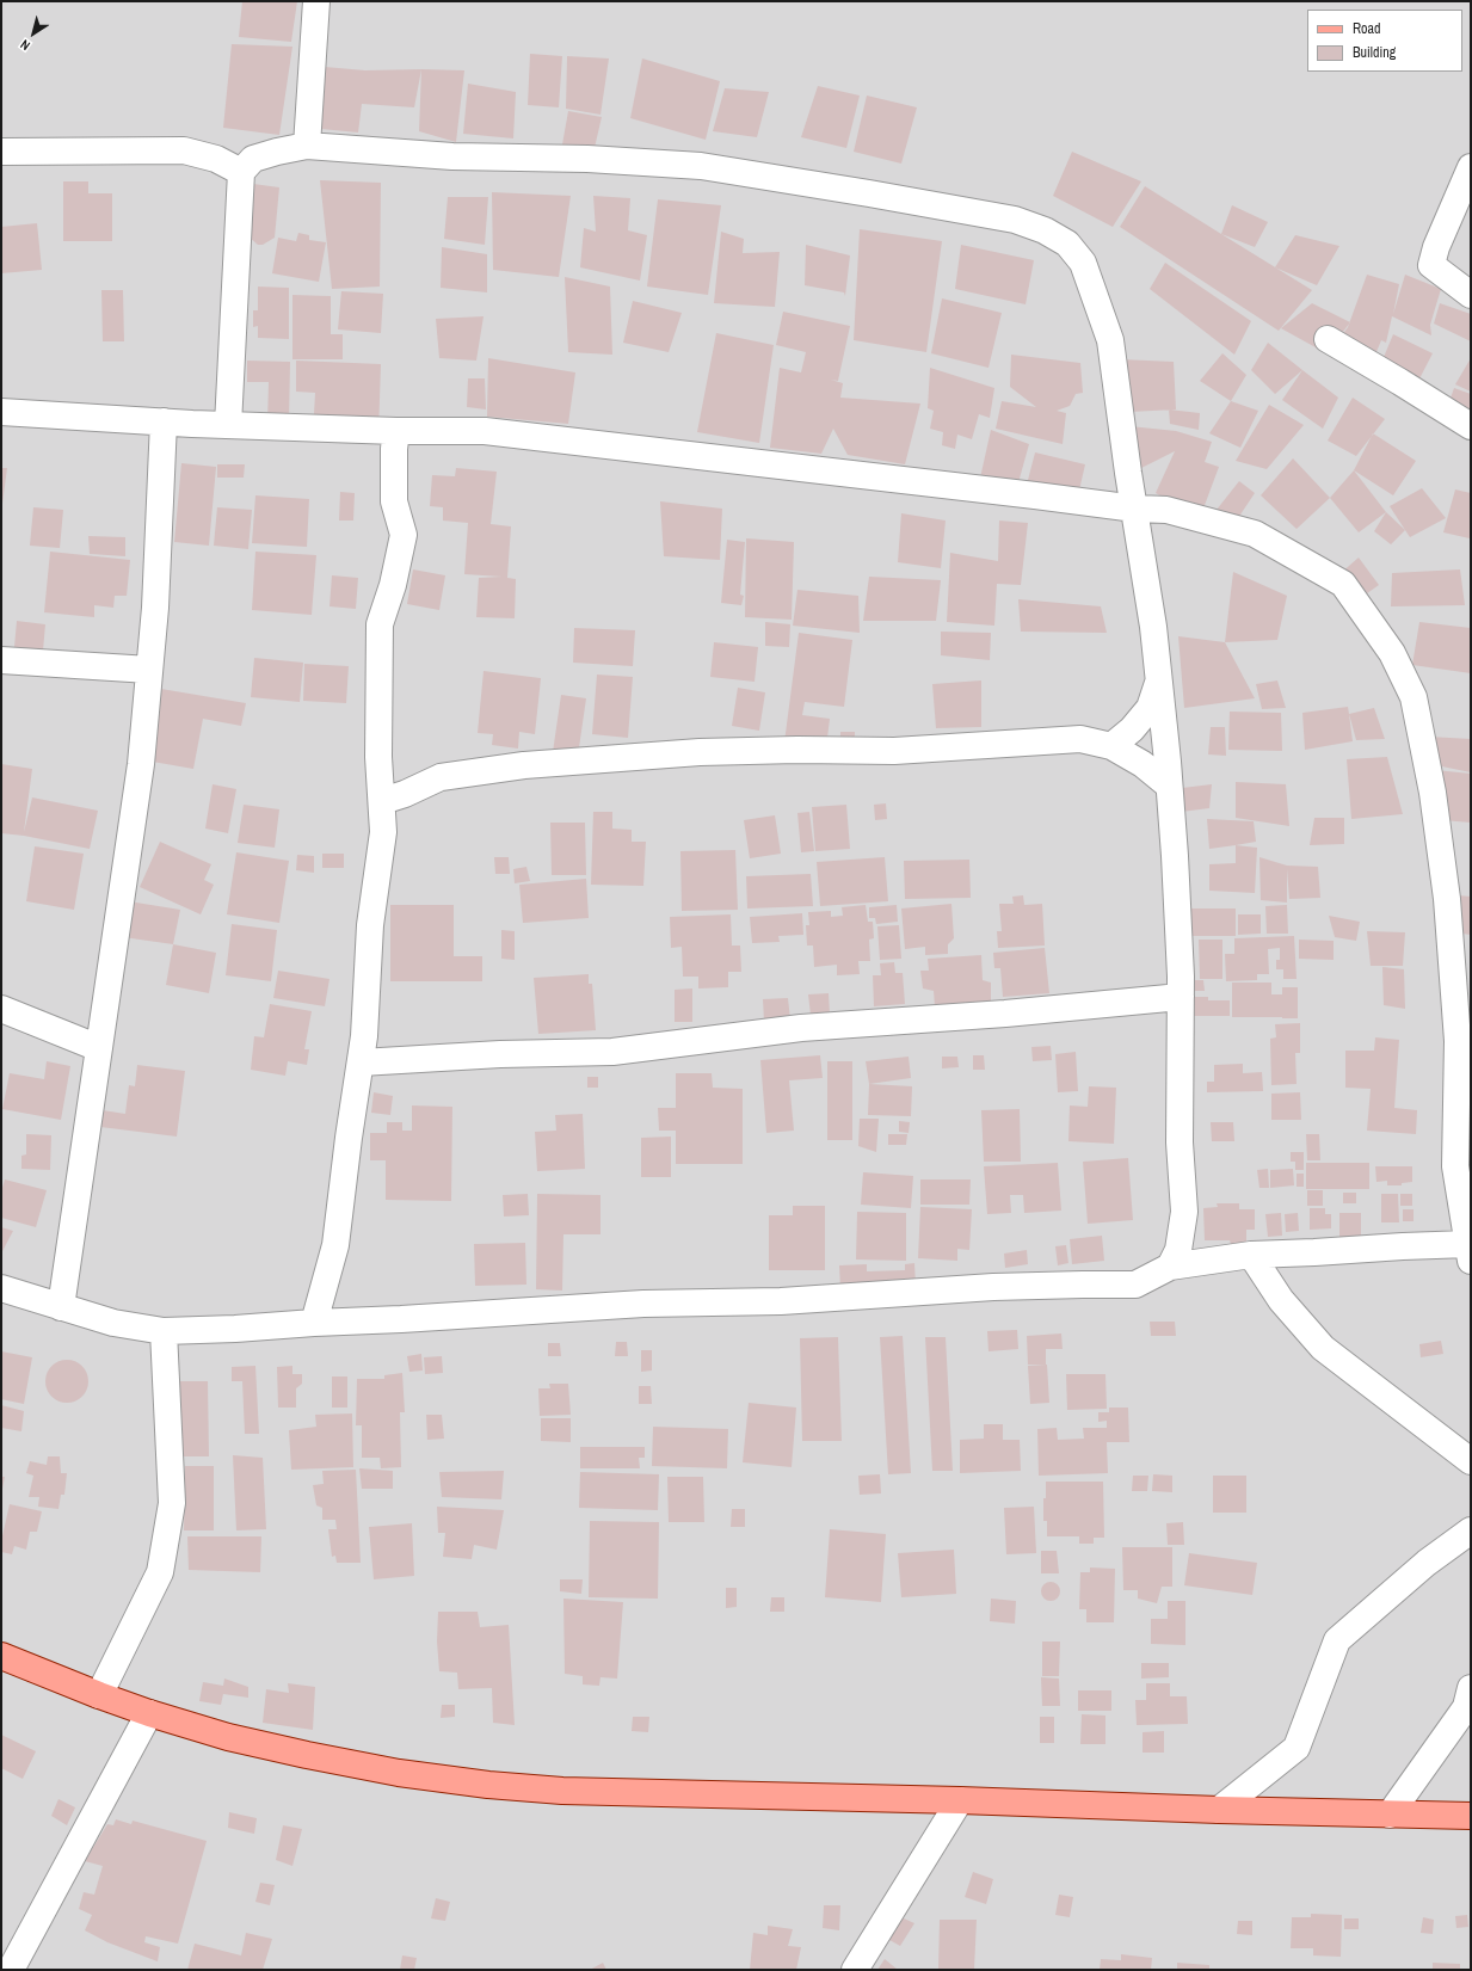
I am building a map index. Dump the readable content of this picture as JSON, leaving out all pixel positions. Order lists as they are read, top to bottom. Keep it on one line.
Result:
{"legend":["Road","Building"],"north":"bottom left"}
